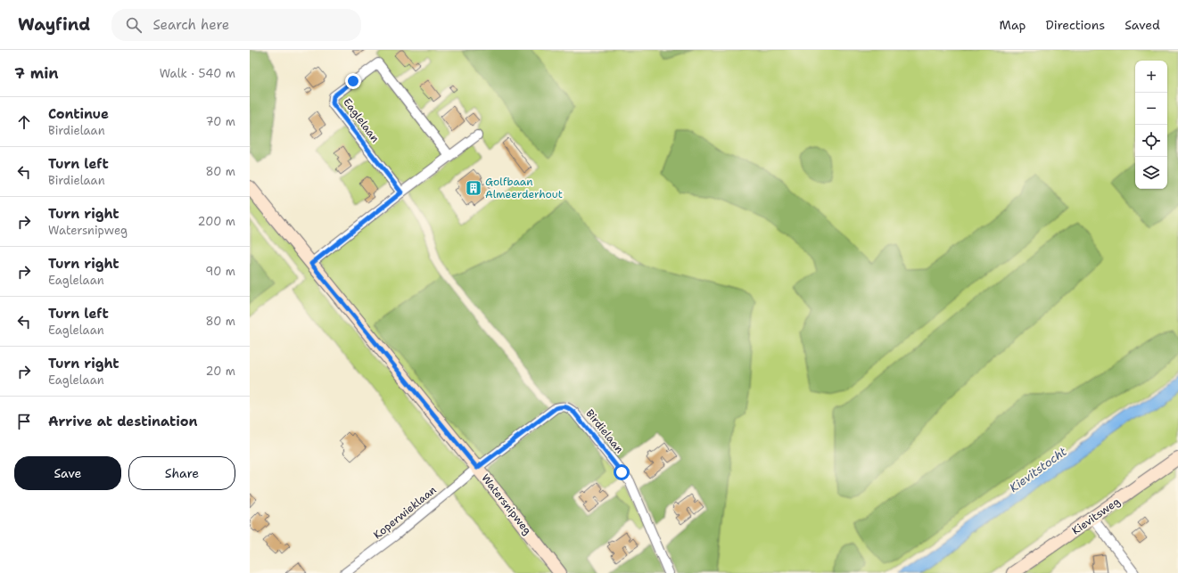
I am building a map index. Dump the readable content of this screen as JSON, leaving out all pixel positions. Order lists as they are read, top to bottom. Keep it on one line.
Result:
{"streets":{"street":["Eaglelaan","Birdielaan","Watersnipweg","Koperwieklaan","Kievitsweg"]},"crossings":[["Birdielaan","Watersnipweg"],["Birdielaan","Koperwieklaan"],["Watersnipweg","Koperwieklaan"]],"water":["Kievitstocht"],"places":{"building":["Golfbaan Almeerderhout"]},"page":{"header":"Wayfind","search":"Search here","nav":["Map","Directions","Saved"],"heading":["7 min","Walk · 540 m"],"map_buttons":["+","−"],"list":[["Continue","Birdielaan","70 m"],["Turn left","Birdielaan","80 m"],["Turn right","Watersnipweg","200 m"],["Turn right","Eaglelaan","90 m"],["Turn left","Eaglelaan","80 m"],["Turn right","Eaglelaan","20 m"],"Arrive at destination"],"buttons":["Save","Share"]}}
